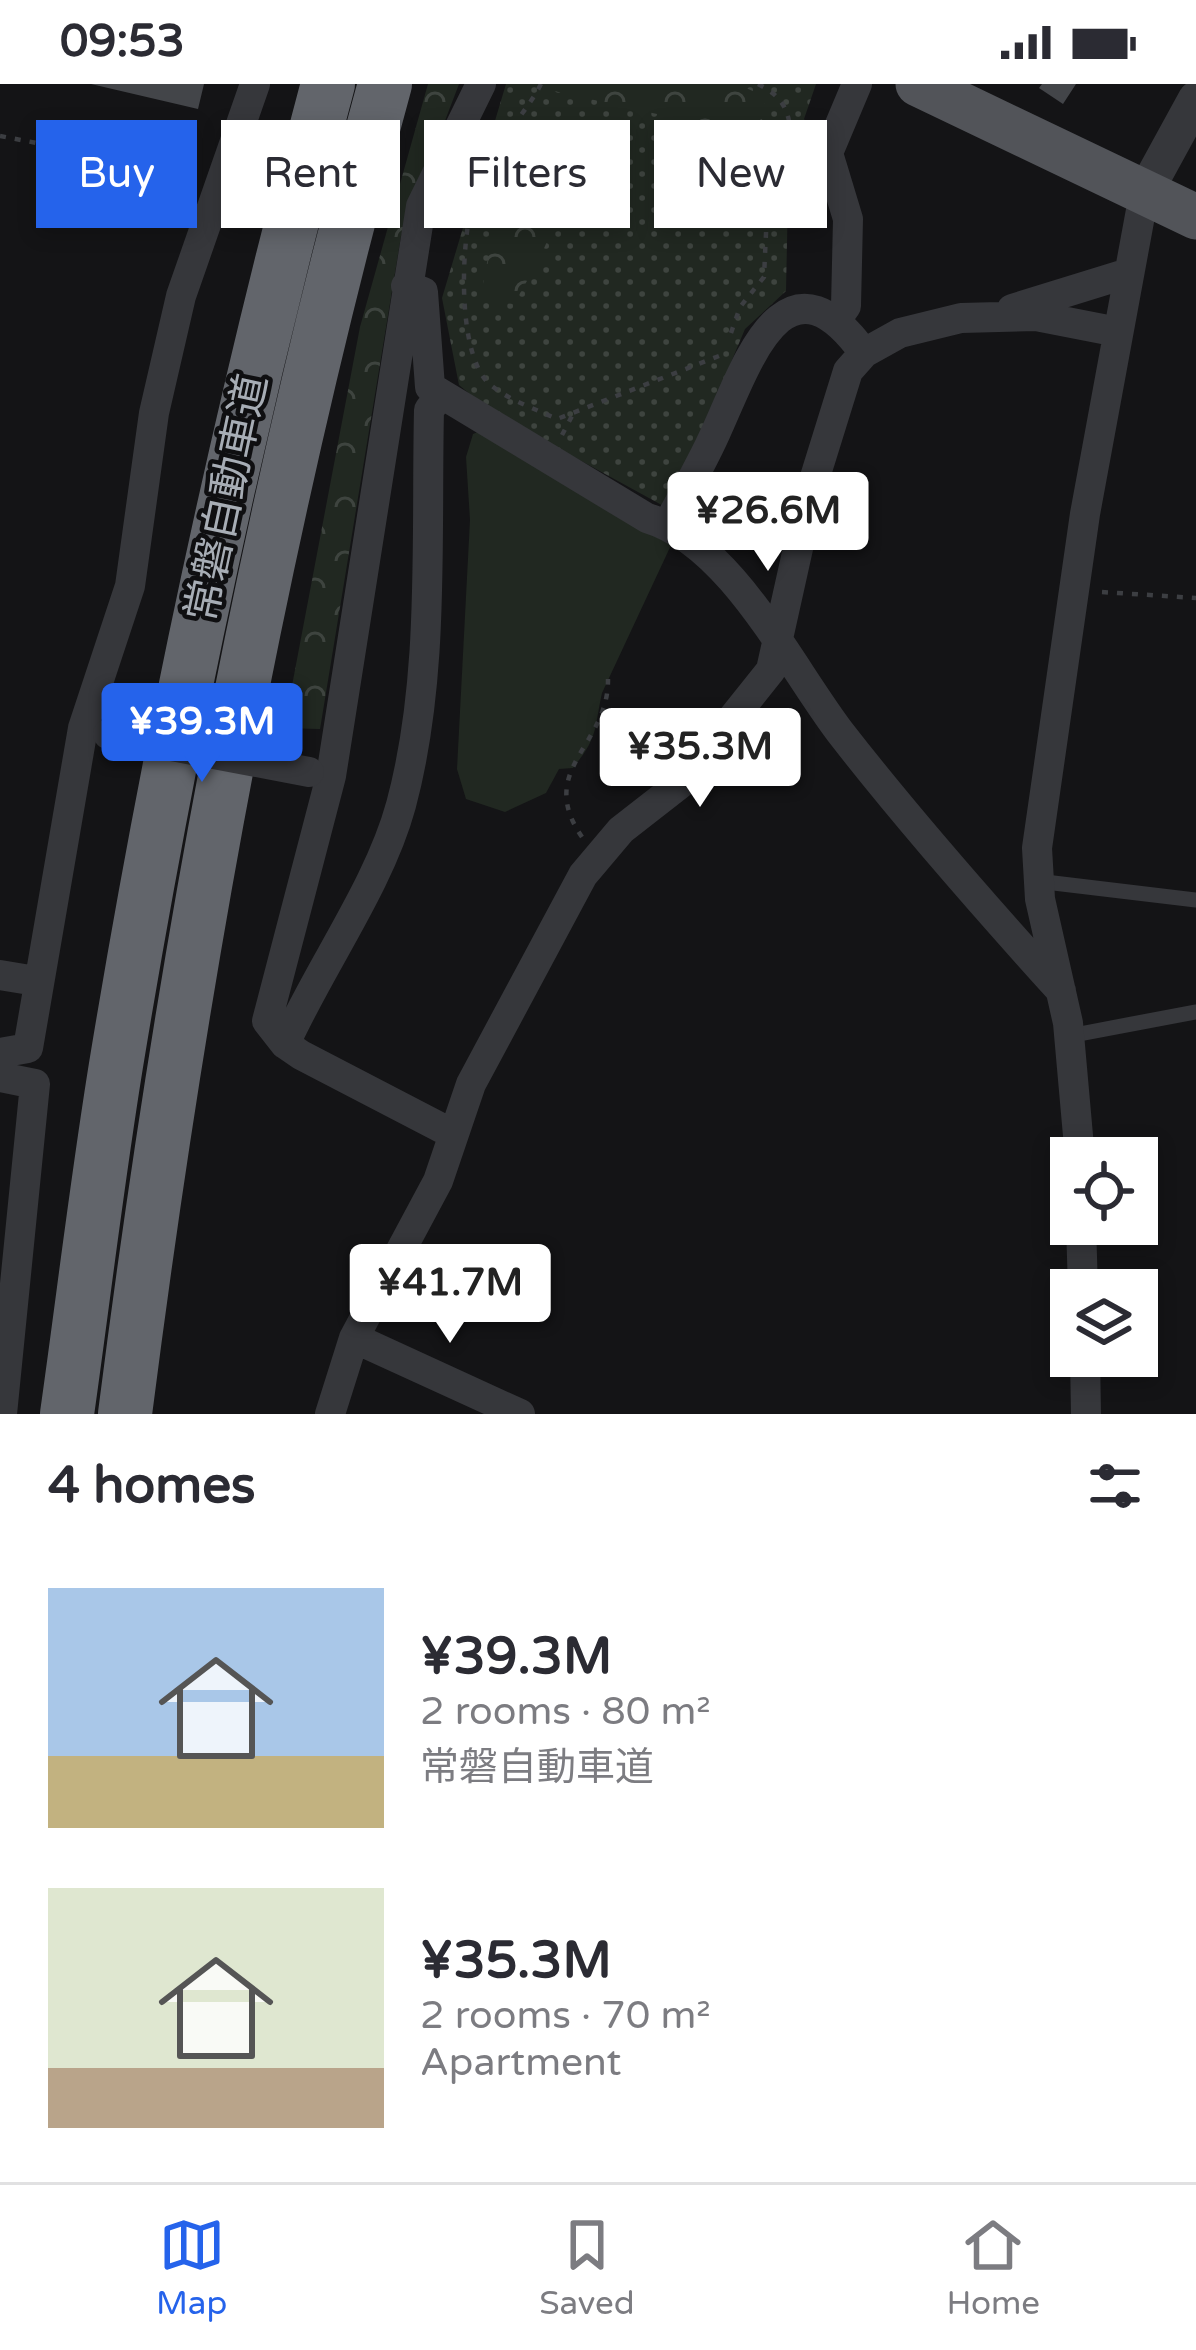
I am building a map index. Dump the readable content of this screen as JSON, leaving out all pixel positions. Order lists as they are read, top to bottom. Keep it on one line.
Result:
{"streets":{"highway":["常磐自動車道"]},"page":{"status":"09:53","chip":["Buy","Rent","Filters","New"],"price":["¥26.6M","¥39.3M","¥35.3M","¥41.7M"],"heading":"4 homes","list":[{"name":"¥39.3M","note":"2 rooms · 80 m² · 常磐自動車道"},{"name":"¥35.3M","note":"2 rooms · 70 m² · Apartment"}],"tabs":["Map","Saved","Home"]}}
